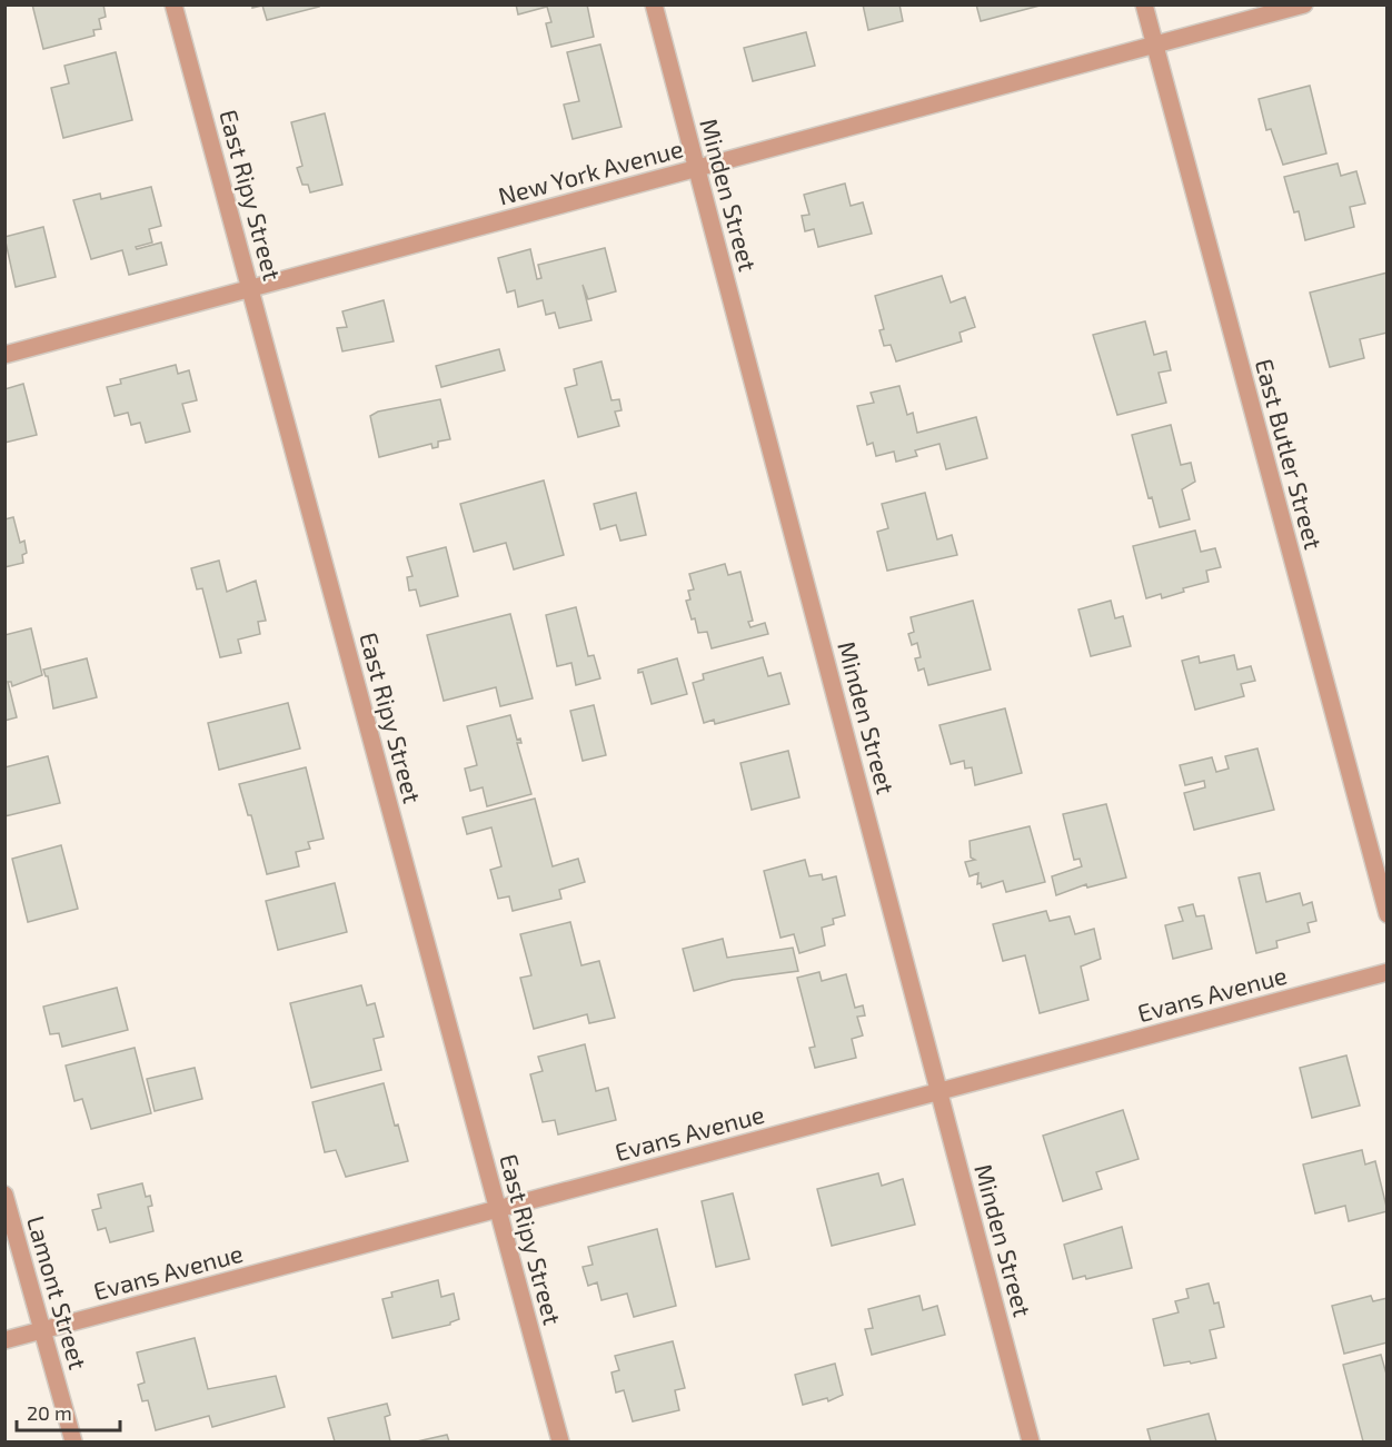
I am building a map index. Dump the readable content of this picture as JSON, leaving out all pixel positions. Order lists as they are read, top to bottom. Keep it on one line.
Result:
{"streets":{"street":["New York Avenue","East Ripy Street","Minden Street","East Butler Street","Evans Avenue","Lamont Street"]},"crossings":[["New York Avenue","East Ripy Street"],["New York Avenue","Minden Street"],["New York Avenue","East Butler Street"],["East Ripy Street","Evans Avenue"],["Minden Street","Evans Avenue"],["Evans Avenue","Lamont Street"]],"scale_bar":"20 m"}
